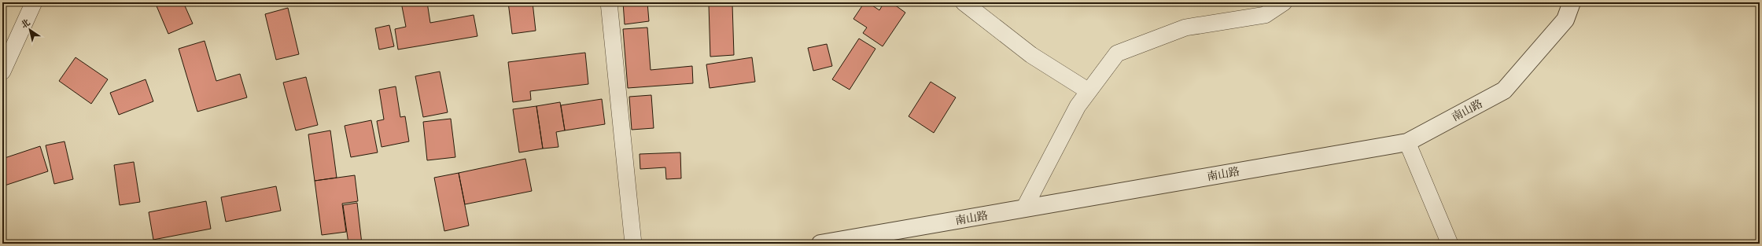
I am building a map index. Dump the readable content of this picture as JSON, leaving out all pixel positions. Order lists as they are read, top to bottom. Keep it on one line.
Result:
{"streets":{"street":["南山路"]},"north":"top left"}
